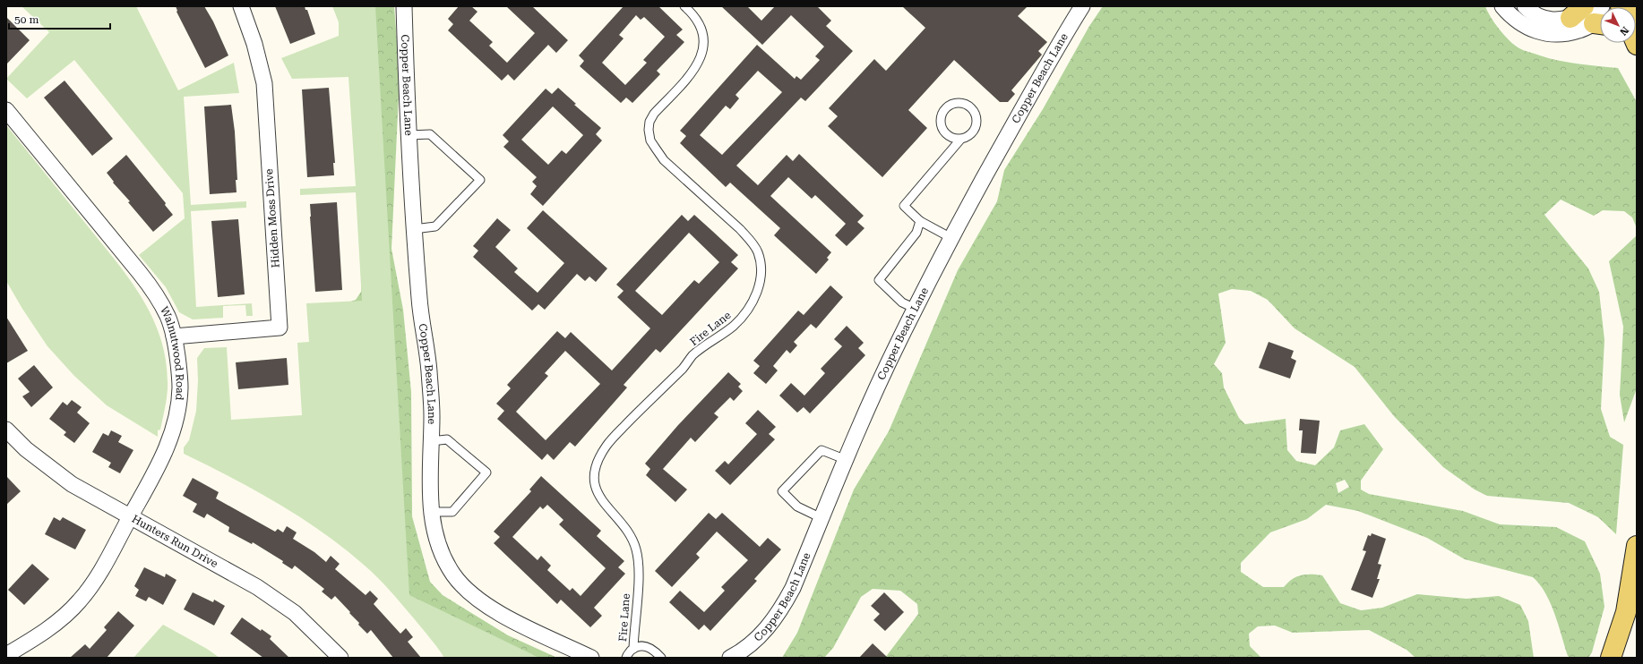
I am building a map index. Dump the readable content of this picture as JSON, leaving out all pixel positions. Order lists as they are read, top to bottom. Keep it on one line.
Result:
{"streets":{"street":["Copper Beach Lane","Hidden Moss Drive","Walnutwood Road","Hunters Run Drive"],"lane":["Fire Lane"]},"crossings":[["Hidden Moss Drive","Walnutwood Road"],["Walnutwood Road","Hunters Run Drive"]],"scale_bar":"50 m","north":"bottom right"}
